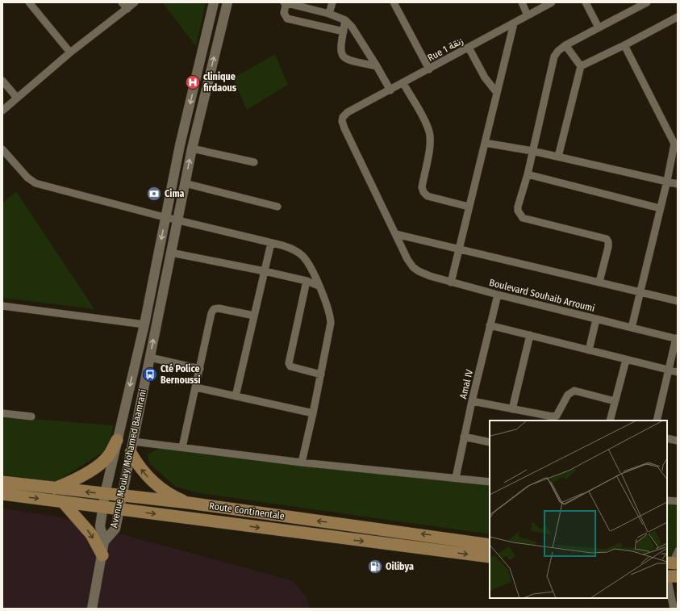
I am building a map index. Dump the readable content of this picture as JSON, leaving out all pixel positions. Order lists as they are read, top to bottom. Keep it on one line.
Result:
{"streets":{"main road":["Route Continentale"],"street":["Rue 1 زنقة","Boulevard Souhaib Arroumi","Amal IV","Avenue Moulay Mohamed Baamrani"]},"crossings":[["Rue 1 زنقة","Boulevard Souhaib Arroumi"],["Boulevard Souhaib Arroumi","Amal IV"],["Avenue Moulay Mohamed Baamrani","Route Continentale"]],"places":{"hospital":["clinique firdaous"],"bank":["Cima"],"bus stop":["Cté Police Bernoussi"],"fuel station":["Oilibya"]}}
